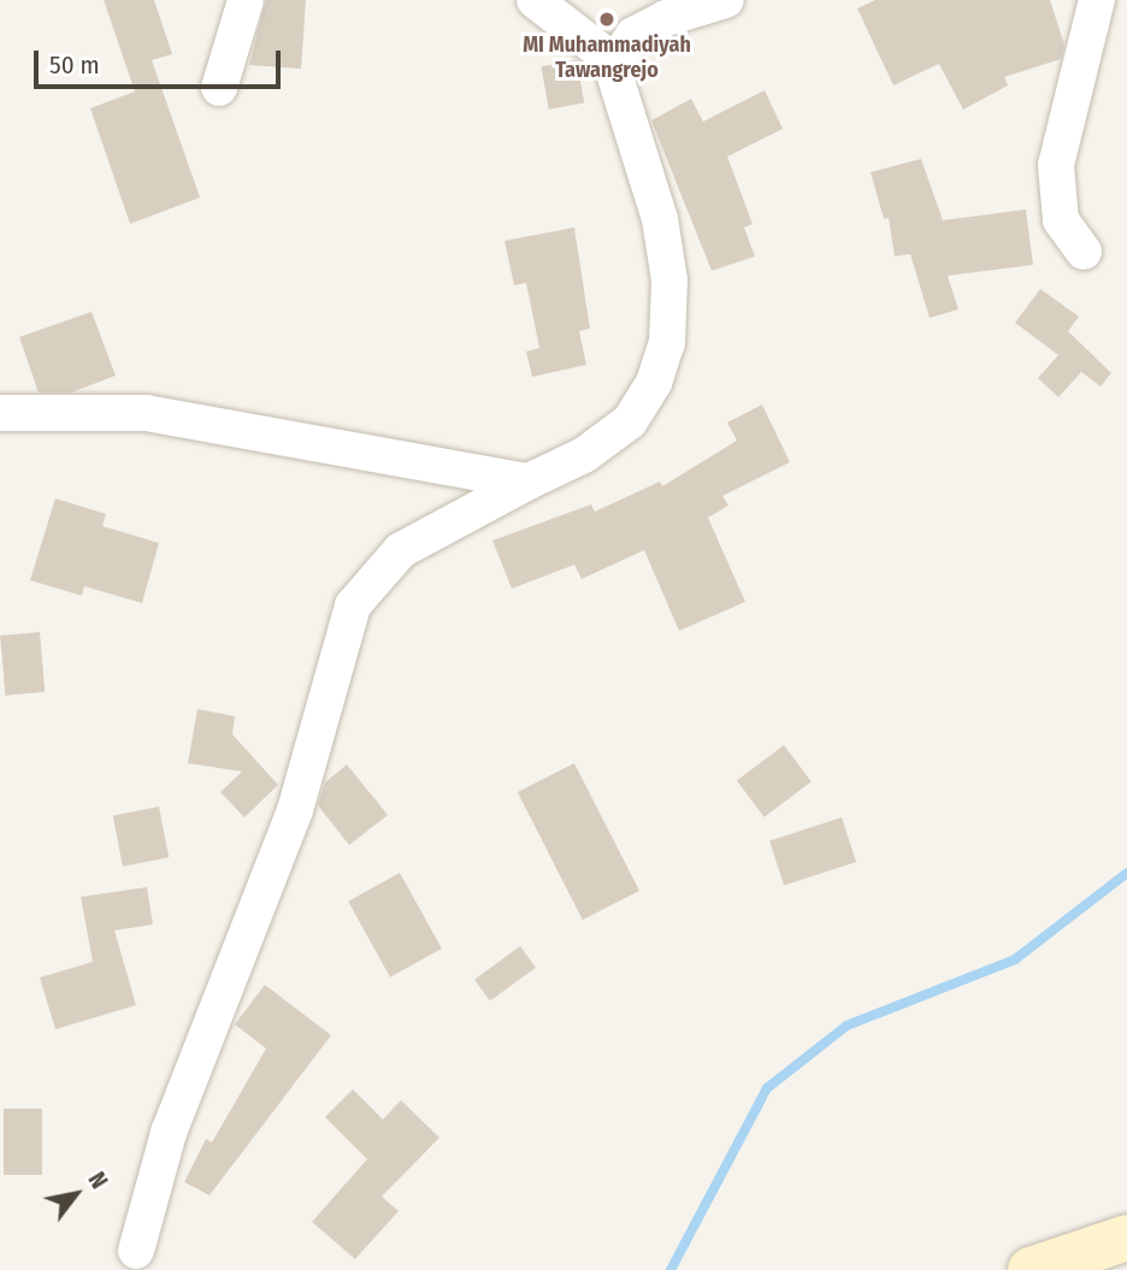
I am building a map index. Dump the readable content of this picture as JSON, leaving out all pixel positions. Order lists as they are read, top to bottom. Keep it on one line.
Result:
{"places":["MI Muhammadiyah Tawangrejo"],"scale_bar":"50 m","north":"top right"}
